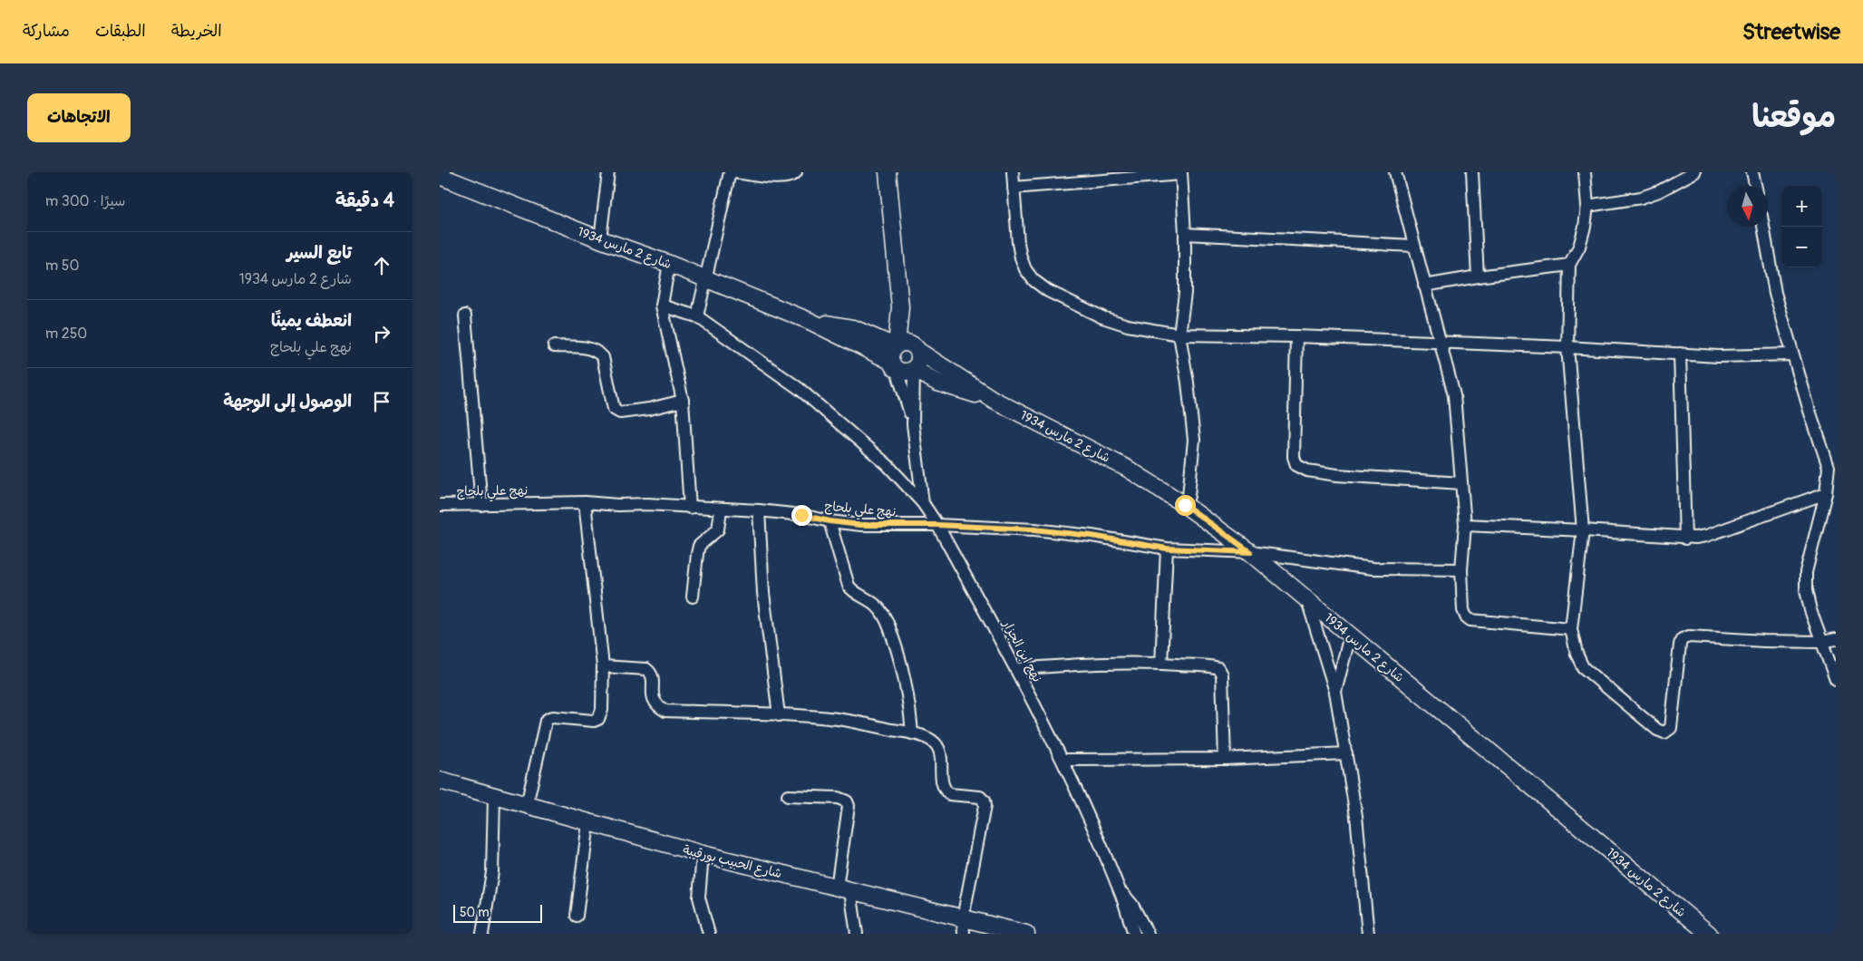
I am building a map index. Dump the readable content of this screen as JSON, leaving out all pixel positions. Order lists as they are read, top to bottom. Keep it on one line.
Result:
{"streets":{"street":["شارع 2 مارس 1934","نهج علي بلحاج","نهج ابن الجزار","شارع الحبيب بورقيبة"]},"crossings":[["شارع 2 مارس 1934","نهج علي بلحاج"],["نهج علي بلحاج","نهج ابن الجزار"]],"scale_bar":"50 m","north":"bottom","page":{"header":"Streetwise","nav":["الخريطة","الطبقات","مشاركة"],"title":"موقعنا","buttons":"الاتجاهات","heading":["4 دقيقة","سيرًا · 300 m"],"map_buttons":["+","−"],"list":[["تابع السير","شارع 2 مارس 1934","50 m"],["انعطف يمينًا","نهج علي بلحاج","250 m"],"الوصول إلى الوجهة"],"scale":"50 m"}}
